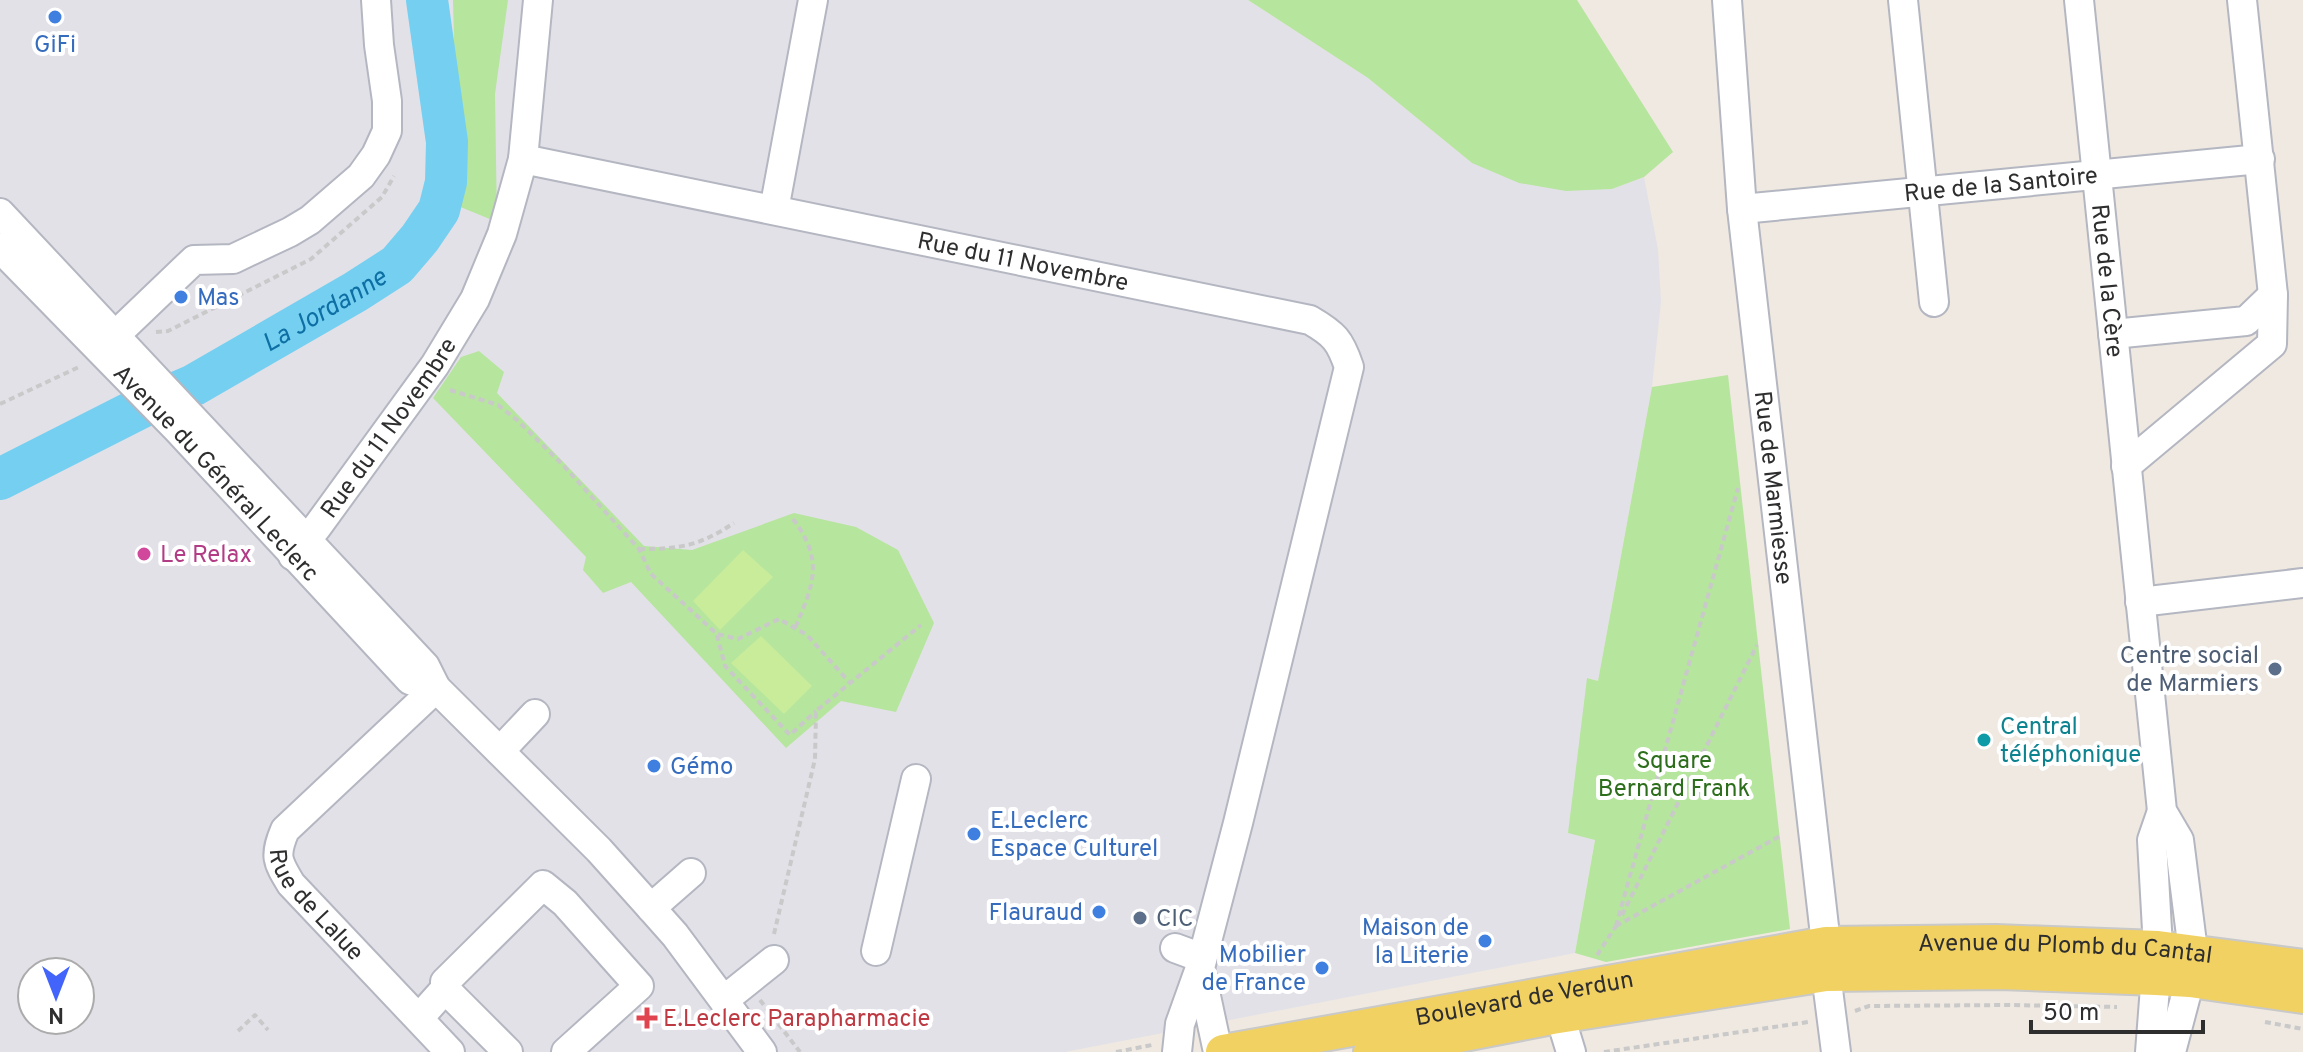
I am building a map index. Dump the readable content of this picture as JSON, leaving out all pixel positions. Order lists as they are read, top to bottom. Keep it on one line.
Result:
{"streets":{"main road":["Avenue du Plomb du Cantal","Boulevard de Verdun"],"street":["Rue de la Santoire","Rue du 11 Novembre","Rue de la Cère","Avenue du Général Leclerc","Rue de Marmiesse","Rue de Lalue"]},"crossings":[["Rue de la Santoire","Rue de la Cère"],["Rue de la Santoire","Rue de Marmiesse"],["Rue du 11 Novembre","Avenue du Général Leclerc"],["Rue du 11 Novembre","Boulevard de Verdun"],["Avenue du Général Leclerc","Rue de Lalue"],["Rue de Marmiesse","Avenue du Plomb du Cantal"],["Rue de Marmiesse","Boulevard de Verdun"],["Avenue du Plomb du Cantal","Boulevard de Verdun"]],"water":["La Jordanne"],"parks":["Square Bernard Frank"],"places":{"other":["GiFi","Mas","Le Relax","Centre social de Marmiers","Central téléphonique","Gémo","E.Leclerc Espace Culturel","Flauraud","CIC","Maison de la Literie","Mobilier de France"],"health":["E.Leclerc Parapharmacie"]},"scale_bar":"50 m","north":"bottom"}
